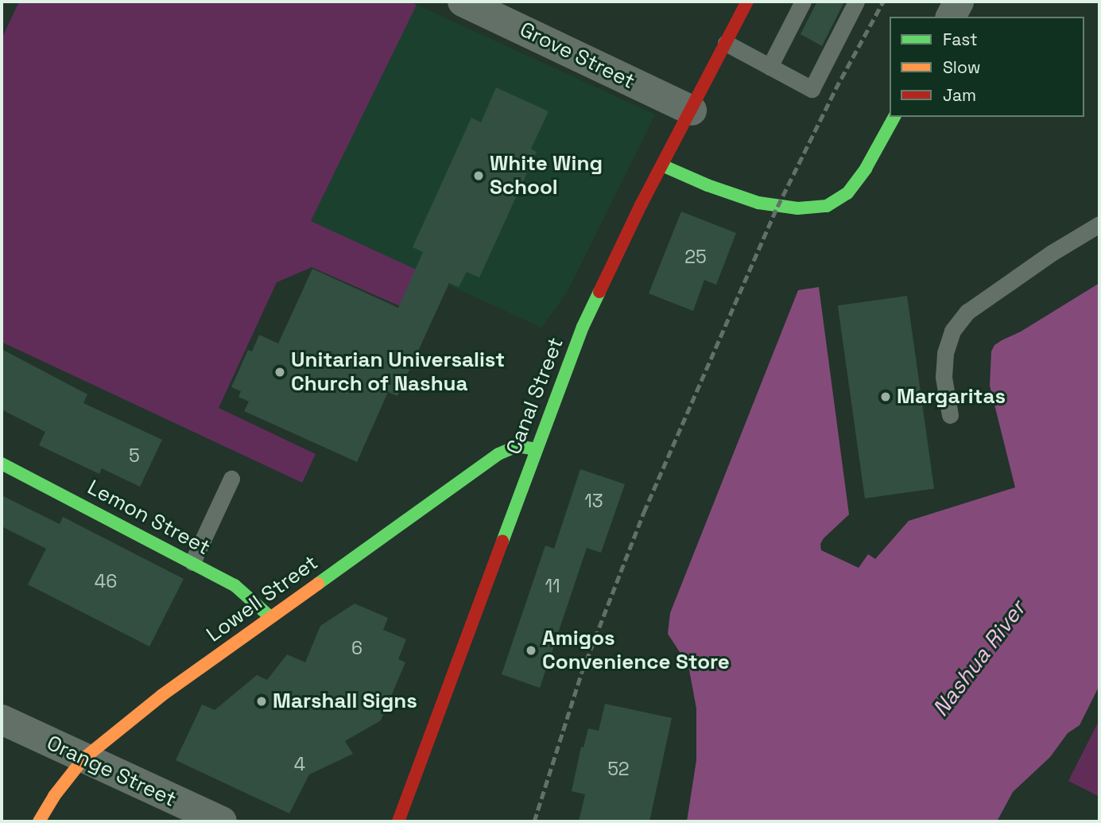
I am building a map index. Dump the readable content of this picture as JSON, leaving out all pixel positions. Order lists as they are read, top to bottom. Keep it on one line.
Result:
{"streets":{"street":["Grove Street","Canal Street","Lemon Street","Lowell Street","Orange Street"]},"crossings":[["Grove Street","Canal Street"],["Canal Street","Lowell Street"],["Lemon Street","Lowell Street"],["Lowell Street","Orange Street"]],"water":["Nashua River"],"places":["White Wing School","Unitarian Universalist Church of Nashua","Margaritas","Amigos Convenience Store","Marshall Signs"],"house_numbers":["25","5","13","46","11","6","4","52"],"legend":["Fast","Slow","Jam"]}
